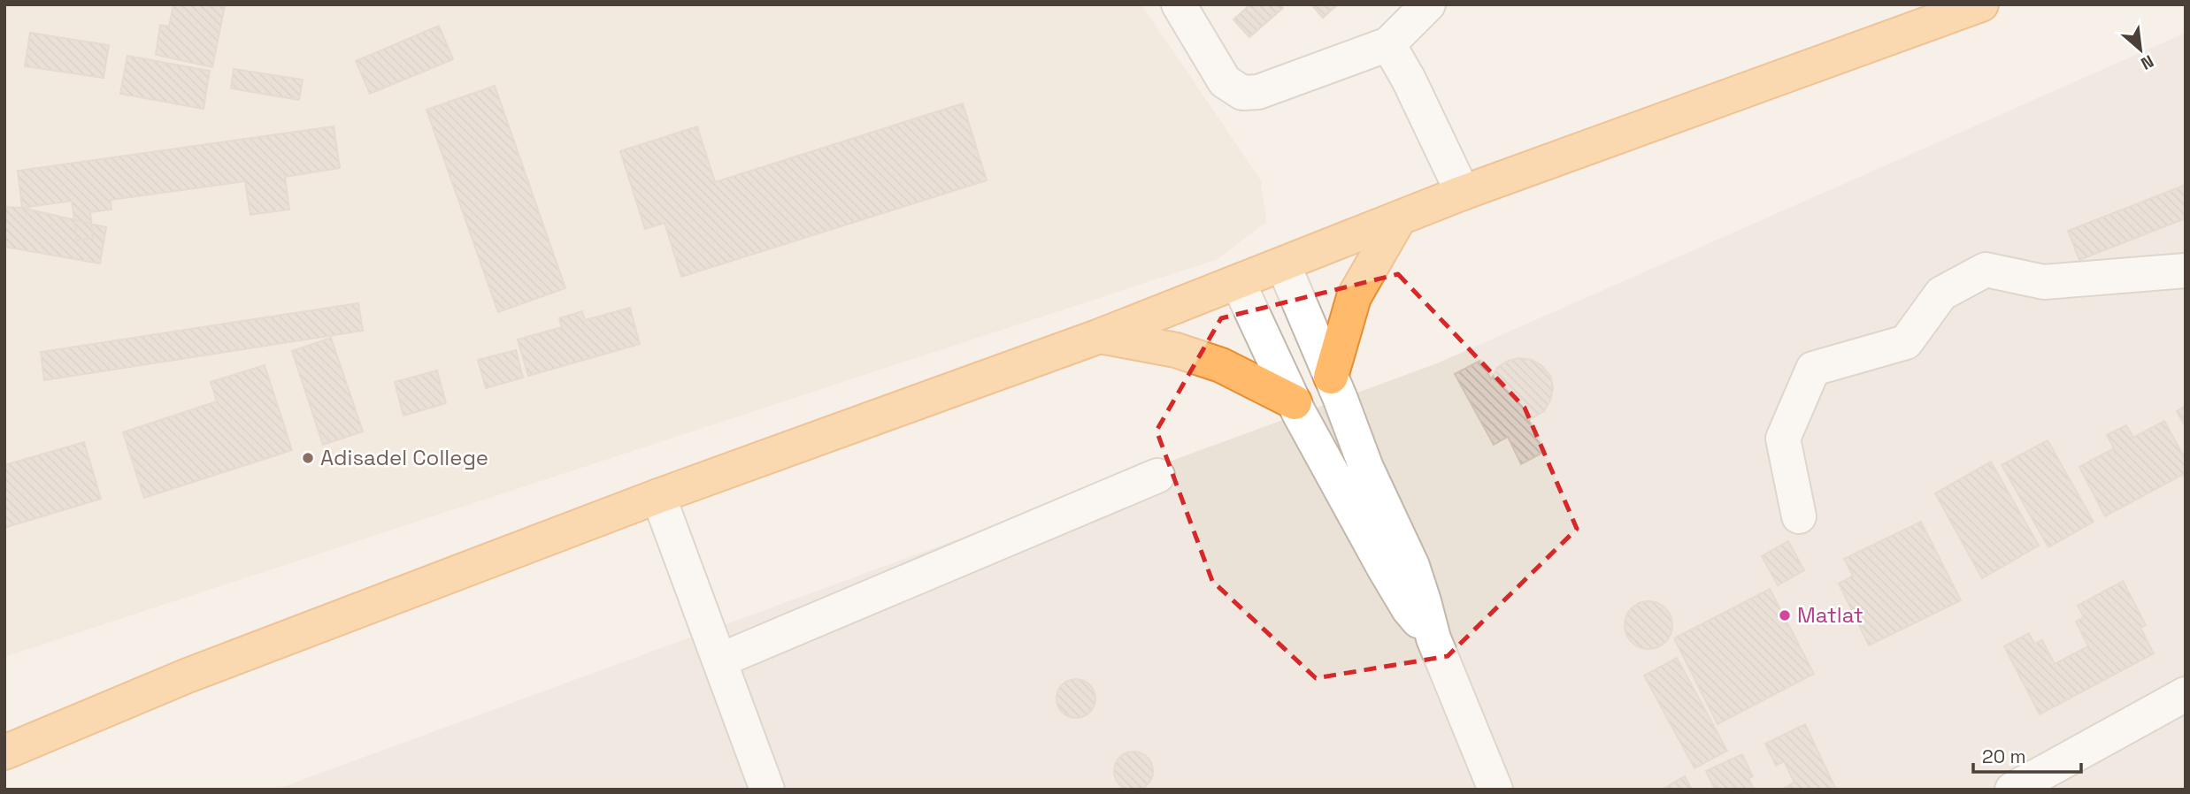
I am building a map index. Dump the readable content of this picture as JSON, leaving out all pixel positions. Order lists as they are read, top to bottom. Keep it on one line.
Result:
{"places":["Adisadel College","Matlat"],"scale_bar":"20 m","north":"bottom right"}
